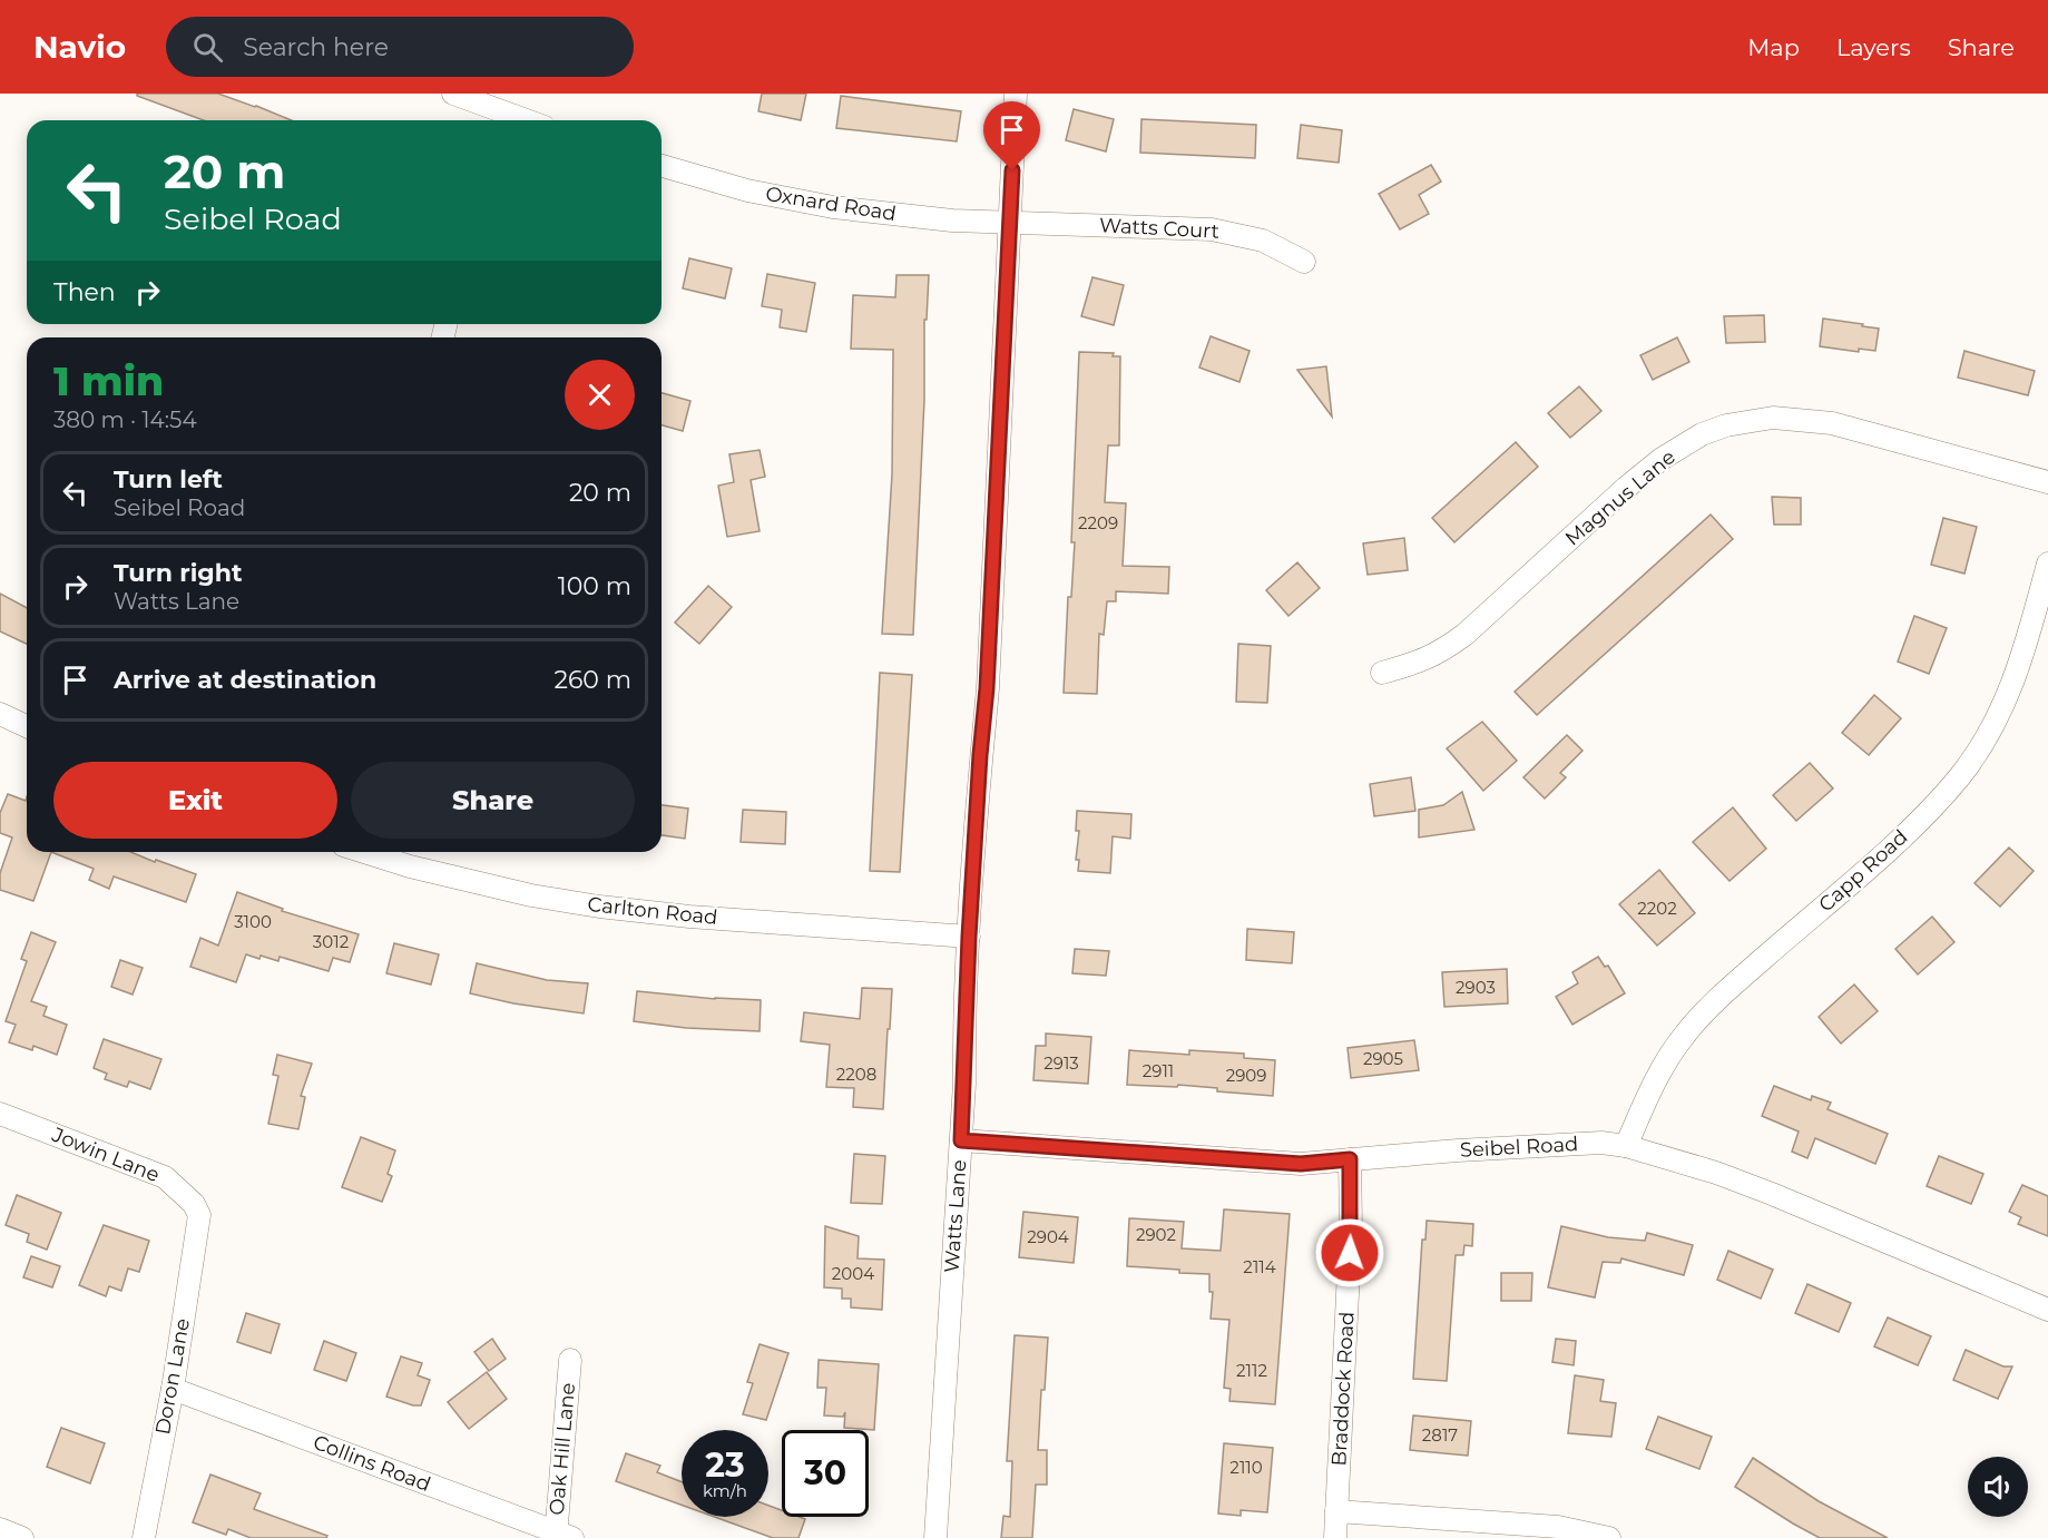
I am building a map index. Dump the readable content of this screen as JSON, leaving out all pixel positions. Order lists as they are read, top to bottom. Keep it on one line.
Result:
{"streets":{"street":["Oxnard Road","Watts Court","Magnus Lane","Capp Road","Carlton Road","Seibel Road","Jowin Lane","Watts Lane","Doron Lane","Braddock Road","Oak Hill Lane","Collins Road"]},"crossings":[["Oxnard Road","Watts Court"],["Oxnard Road","Watts Lane"],["Watts Court","Watts Lane"],["Capp Road","Seibel Road"],["Carlton Road","Watts Lane"],["Seibel Road","Watts Lane"],["Seibel Road","Braddock Road"],["Jowin Lane","Doron Lane"],["Doron Lane","Collins Road"],["Oak Hill Lane","Collins Road"]],"house_numbers":["2209","2202","3100","3012","2903","2905","2913","2911","2208","2909","2902","2904","2114","2004","2112","2817","2110"],"page":{"header":"Navio","search":"Search here","nav":["Map","Layers","Share"],"turn":["20 m","Seibel Road"],"then":"Then","heading":["1 min","380 m · 14:54"],"list":[{"name":"Turn left","note":"Seibel Road","value":"20 m"},{"name":"Turn right","note":"Watts Lane","value":"100 m"},{"name":"Arrive at destination","value":"260 m"}],"buttons":["Exit","Share"],"speed":"23 km/h","limit":"30"}}
